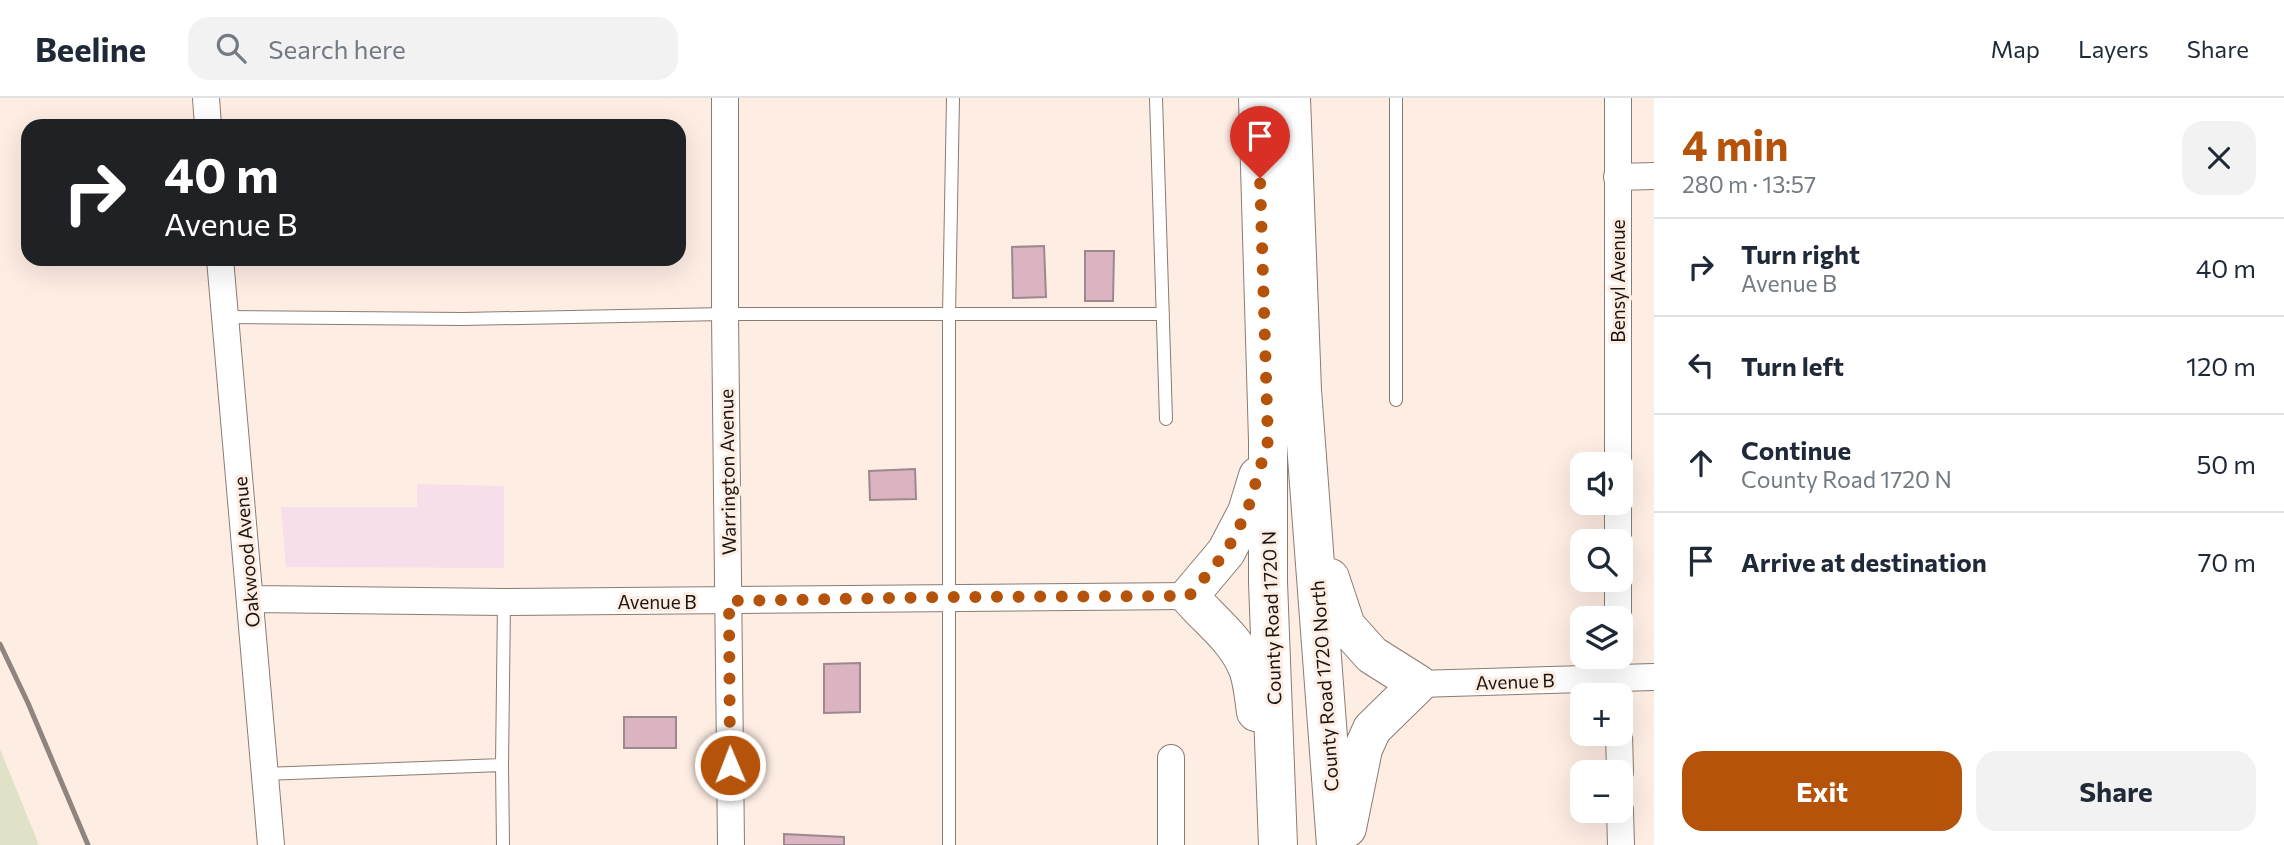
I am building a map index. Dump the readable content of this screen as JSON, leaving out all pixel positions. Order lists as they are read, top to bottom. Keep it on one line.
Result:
{"streets":{"main road":["County Road 1720 N","County Road 1720 North"],"street":["Bensyl Avenue","Warrington Avenue","Oakwood Avenue","Avenue B"]},"crossings":[["Warrington Avenue","Avenue B"],["Oakwood Avenue","Avenue B"]],"page":{"header":"Beeline","search":"Search here","nav":["Map","Layers","Share"],"heading":["4 min","280 m · 13:57"],"turn":["40 m","Avenue B"],"list":[{"name":"Turn right","note":"Avenue B","value":"40 m"},{"name":"Turn left","value":"120 m"},{"name":"Continue","note":"County Road 1720 N","value":"50 m"},{"name":"Arrive at destination","value":"70 m"}],"map_buttons":["+","−"],"buttons":["Exit","Share"]}}
